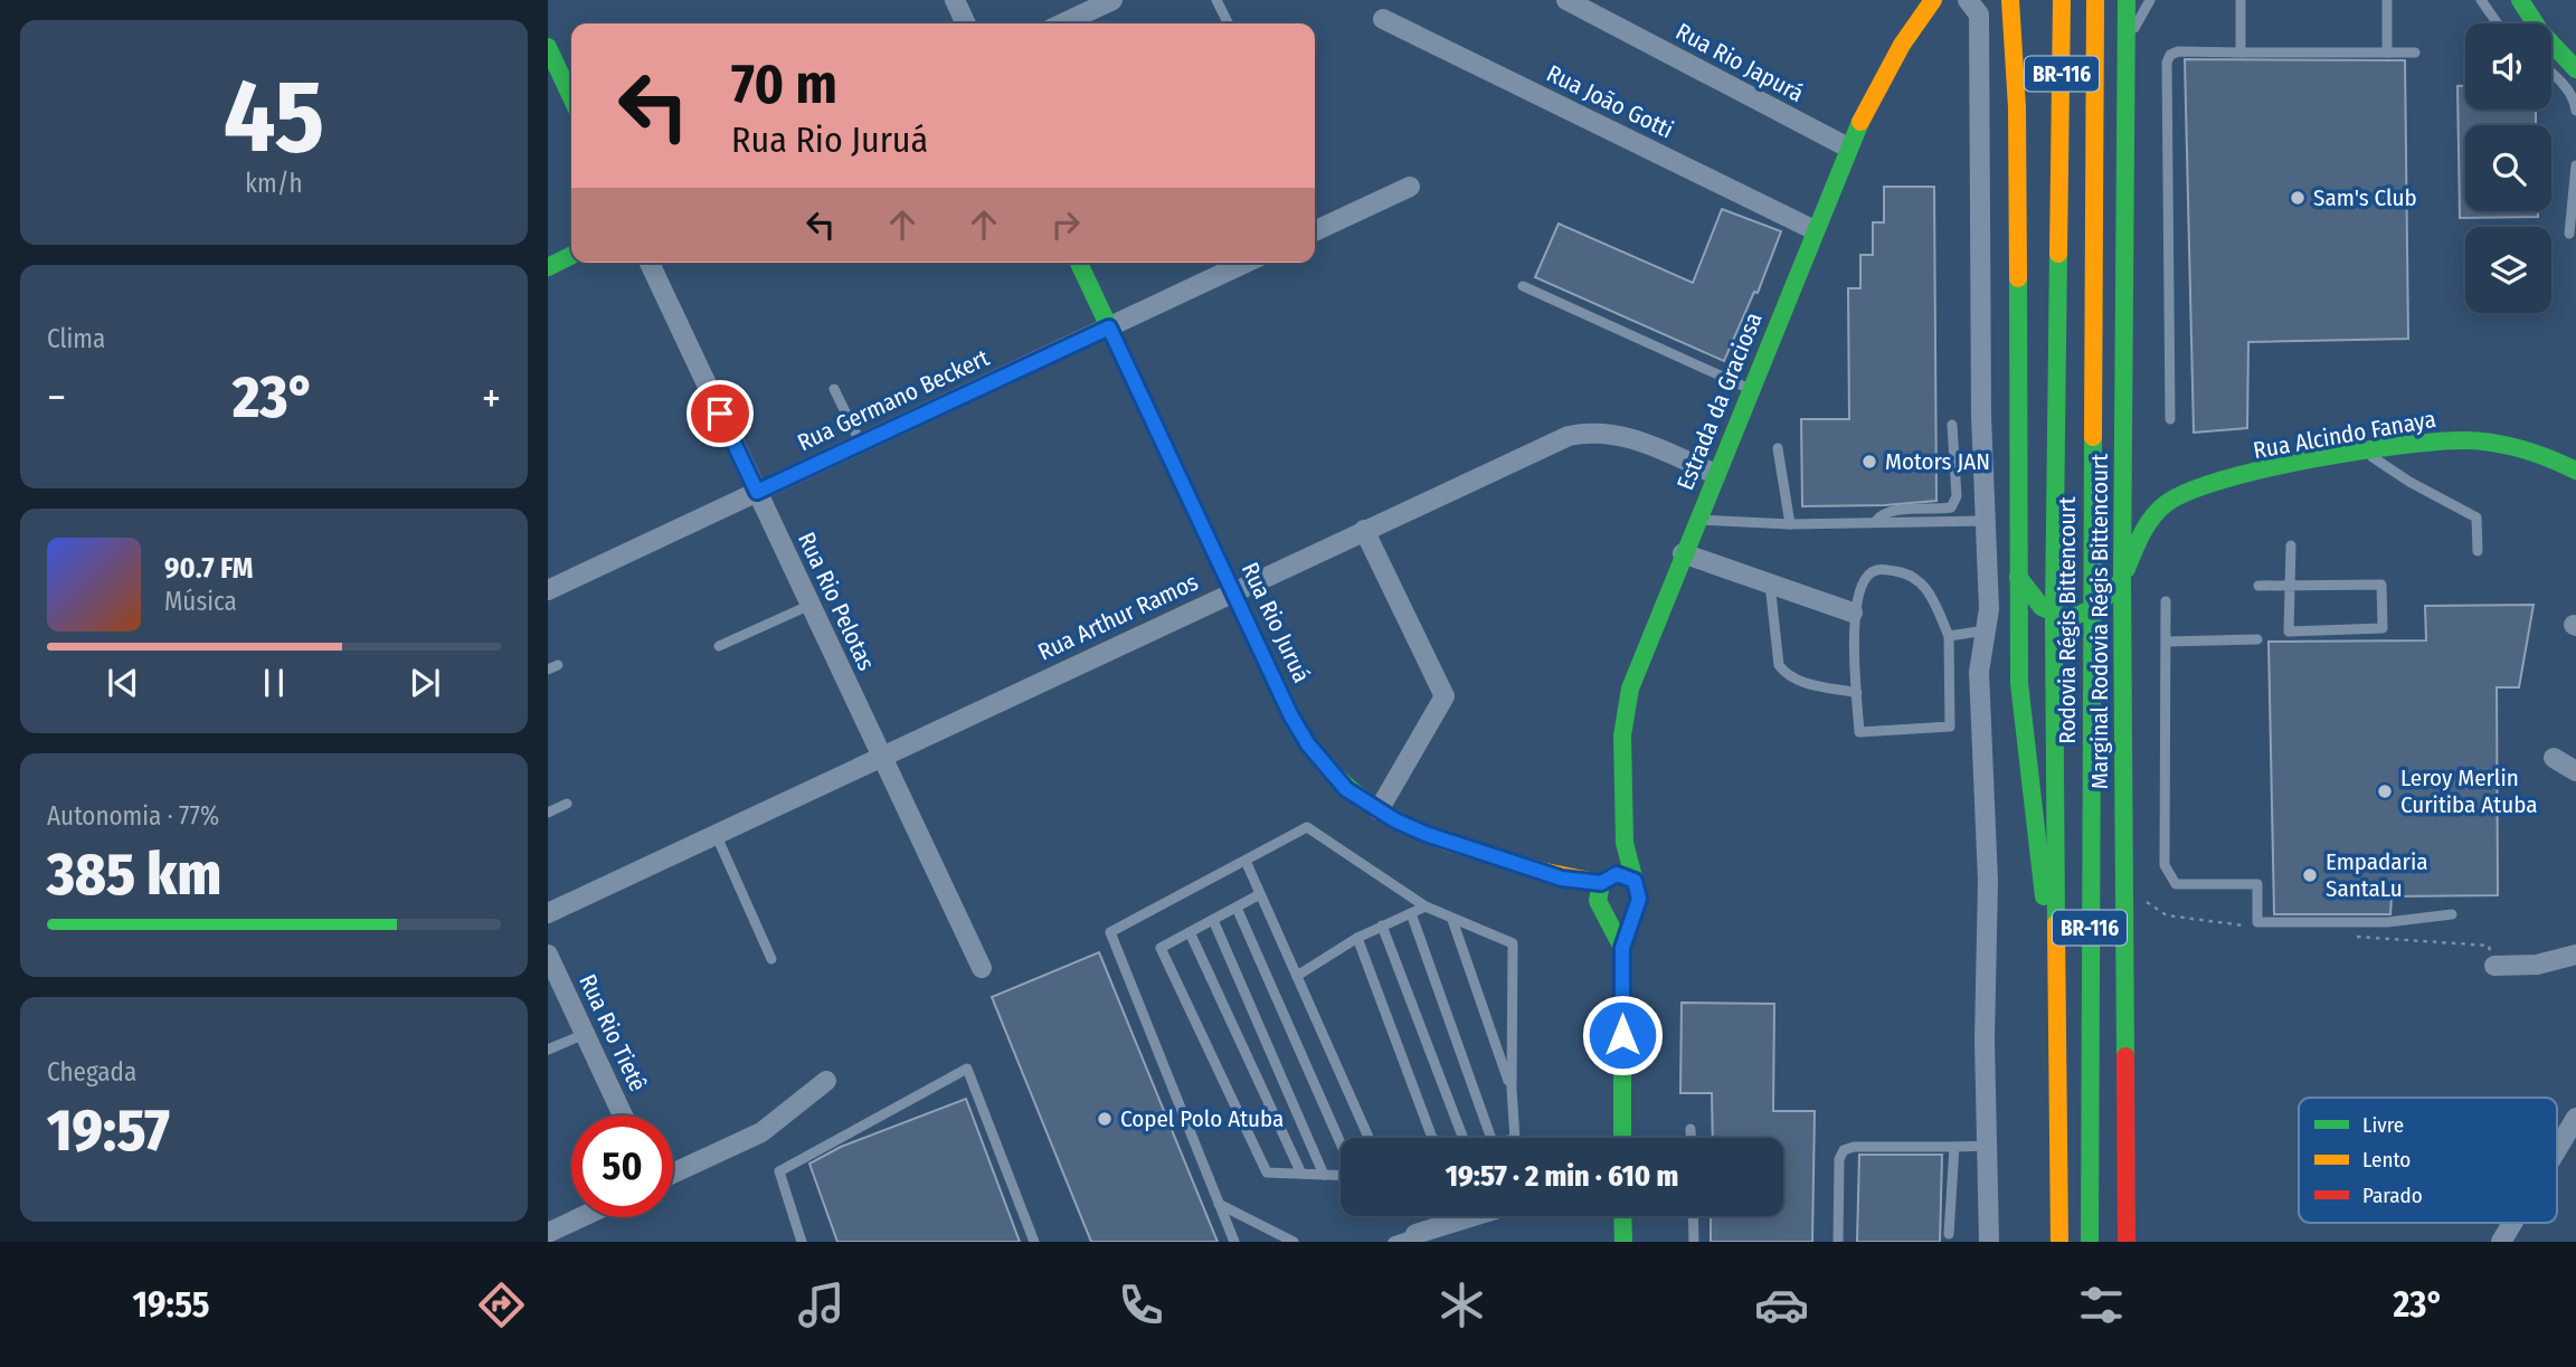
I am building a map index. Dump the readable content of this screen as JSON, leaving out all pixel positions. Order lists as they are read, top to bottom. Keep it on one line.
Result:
{"streets":{"main road":["BR-116","Estrada da Graciosa","Rua Alcindo Fanaya","Rodovia Régis Bittencourt","Marginal Rodovia Régis Bittencourt","Rua Rio Juruá"],"street":["Rua Rio Japurá","Rua João Gotti","Rua Germano Beckert","Rua Rio Pelotas","Rua Arthur Ramos","Rua Rio Tietê"]},"crossings":[["Rua Rio Japurá","Estrada da Graciosa"],["Rua João Gotti","Estrada da Graciosa"],["Rua Germano Beckert","Rua Rio Pelotas"],["Rua Germano Beckert","Rua Rio Juruá"],["Estrada da Graciosa","Rua Arthur Ramos"],["Estrada da Graciosa","Rua Rio Juruá"],["Rua Rio Pelotas","Rua Arthur Ramos"],["Rua Arthur Ramos","Rua Rio Juruá"]],"places":["Sam's Club","Motors JAN","Leroy Merlin Curitiba Atuba","Empadaria SantaLu","Copel Polo Atuba"],"legend":["Livre","Lento","Parado"],"page":{"tile":[["45","km/h"],"Clima",["Autonomia · 77%","385 km"],["Chegada","19:57"]],"turn":["70 m","Rua Rio Juruá"],"heat":["−","23°","+"],"song":["90.7 FM","Música"],"limit":"50","trip":"19:57 · 2 min · 610 m","tabs":["19:55","23°"]}}
